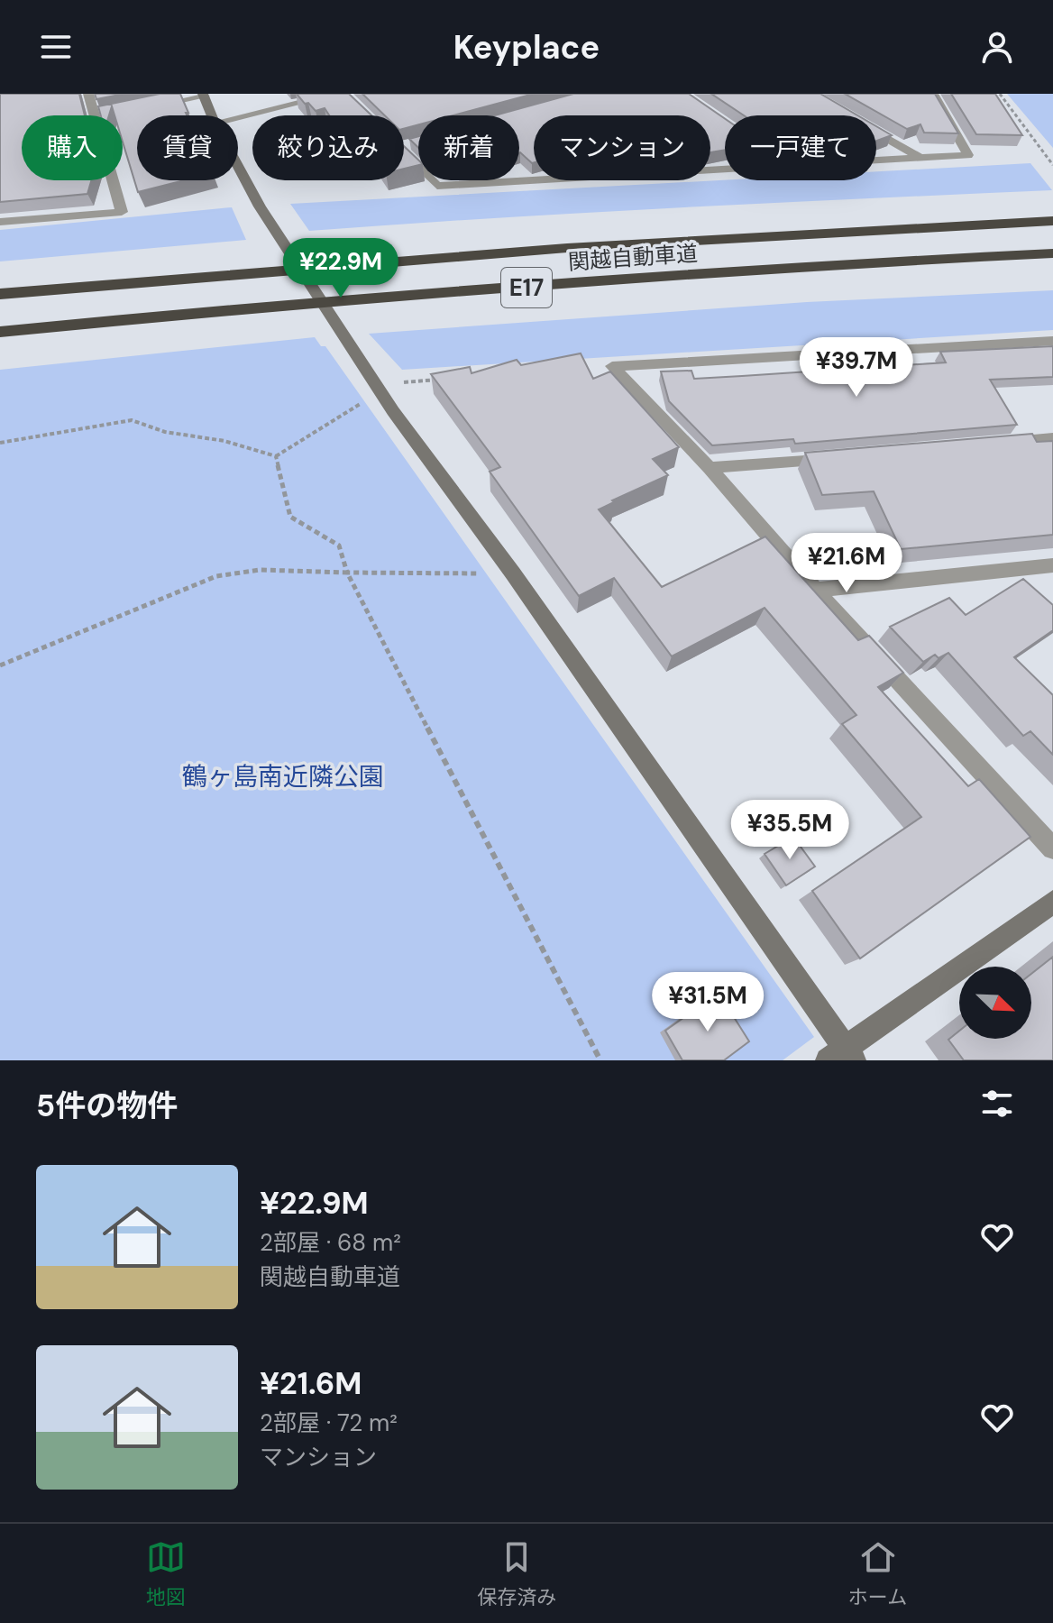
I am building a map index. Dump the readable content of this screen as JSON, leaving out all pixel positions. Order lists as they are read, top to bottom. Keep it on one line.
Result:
{"streets":{"highway":["関越自動車道","E17"]},"parks":["鶴ヶ島南近隣公園"],"north":"bottom right","page":{"header":"Keyplace","chip":["購入","賃貸","絞り込み","新着","マンション","一戸建て"],"price":["¥22.9M","¥39.7M","¥21.6M","¥35.5M","¥31.5M"],"heading":"5件の物件","list":[{"name":"¥22.9M","note":"2部屋 · 68 m² · 関越自動車道"},{"name":"¥21.6M","note":"2部屋 · 72 m² · マンション"}],"tabs":["地図","保存済み","ホーム"]}}
